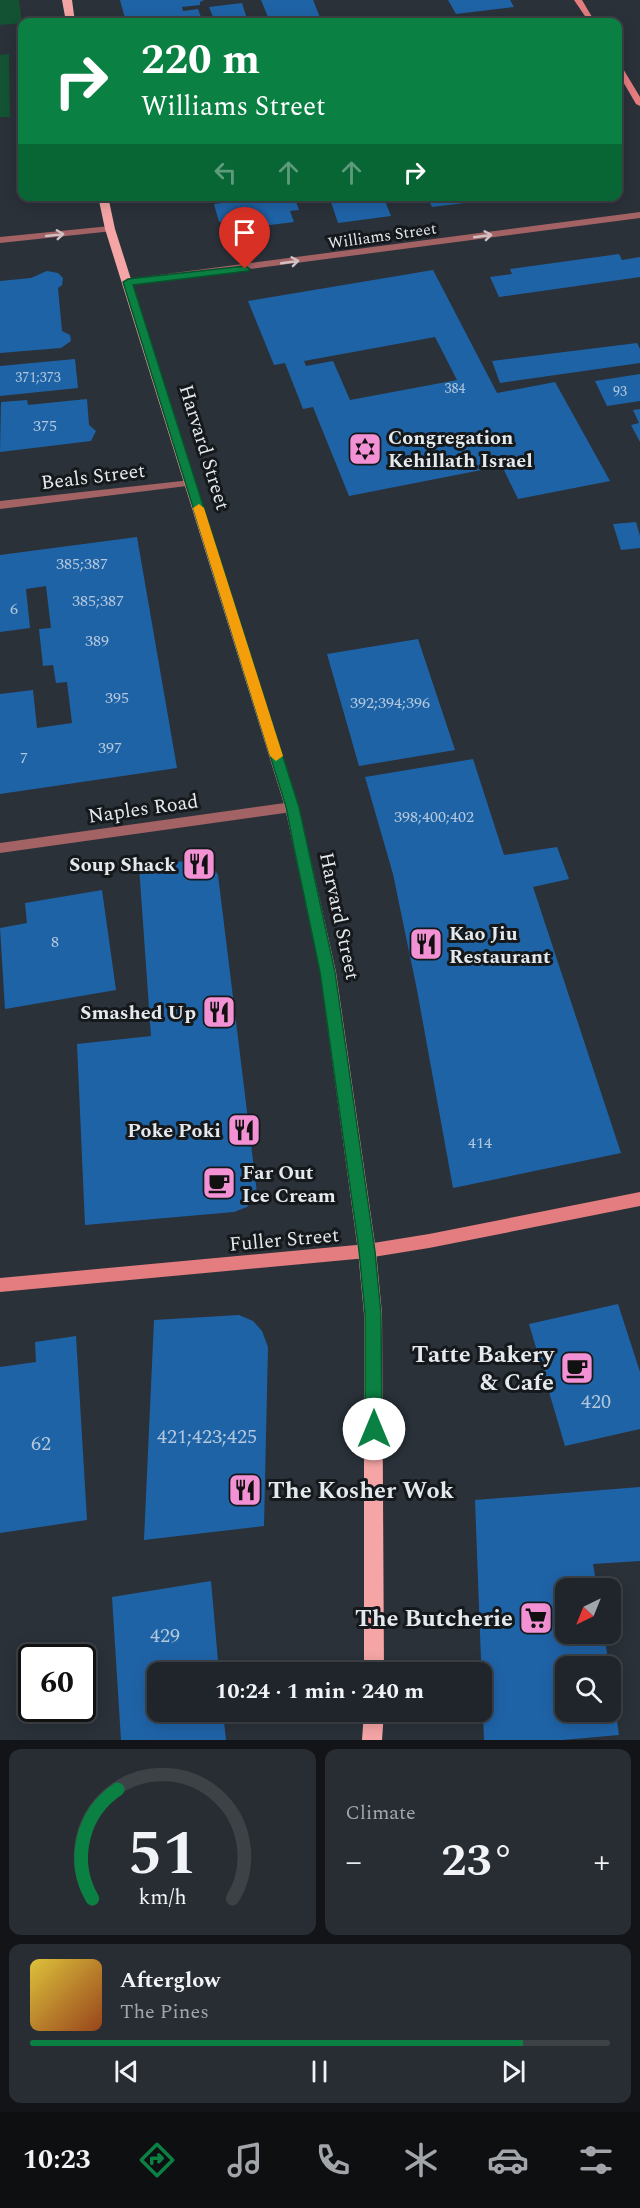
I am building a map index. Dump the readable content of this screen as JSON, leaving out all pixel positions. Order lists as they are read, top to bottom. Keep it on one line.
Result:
{"streets":{"main road":["Harvard Street"],"street":["Williams Street","Beals Street","Naples Road","Fuller Street"]},"crossings":[["Williams Street","Harvard Street"],["Harvard Street","Beals Street"],["Harvard Street","Naples Road"],["Harvard Street","Fuller Street"]],"one_way":["Williams Street"],"places":{"synagogue":["Congregation Kehillath Israel"],"restaurant":["Soup Shack","Kao Jiu Restaurant","Smashed Up","Poke Poki","The Kosher Wok"],"cafe":["Far Out Ice Cream","Tatte Bakery & Cafe"],"supermarket":["The Butcherie"]},"house_numbers":["371;373","384","93","375","385;387","385;387","6","389","395","392;394;396","397","7","398;400;402","8","414","420","421;423;425","62","429"],"north":"bottom left","page":{"turn":["220 m","Williams Street"],"limit":"60","trip":"10:24 · 1 min · 240 m","tile":"Climate","heat":["−","23°","+"],"song":["Afterglow","The Pines"],"tabs":"10:23","gauge":["51","km/h"]}}
